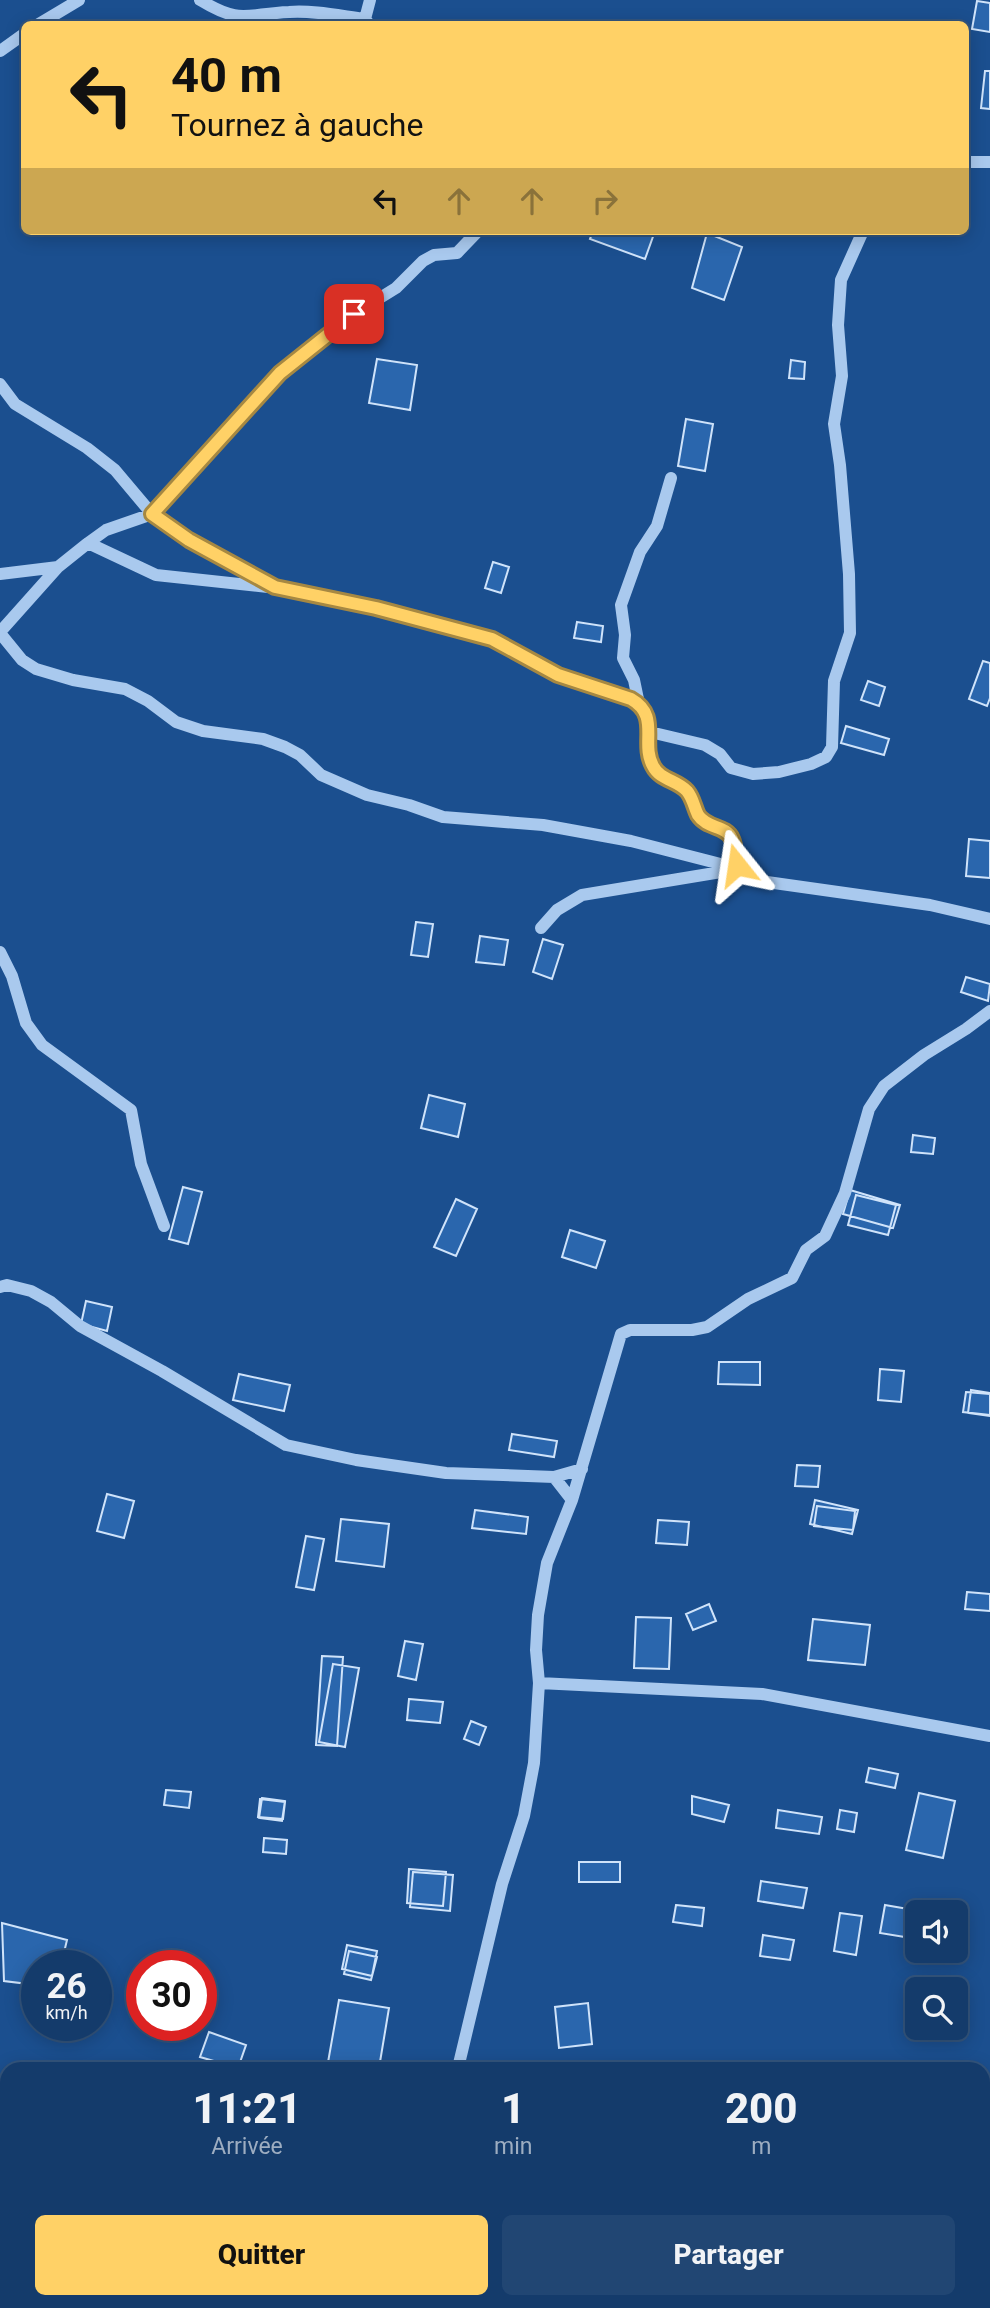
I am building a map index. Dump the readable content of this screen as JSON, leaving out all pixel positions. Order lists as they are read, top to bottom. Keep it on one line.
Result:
{"page":{"turn":["40 m","Tournez à gauche"],"speed":"26 km/h","limit":"30","eta":["11:21","Arrivée","1","min","200","m"],"buttons":["Quitter","Partager"]}}
